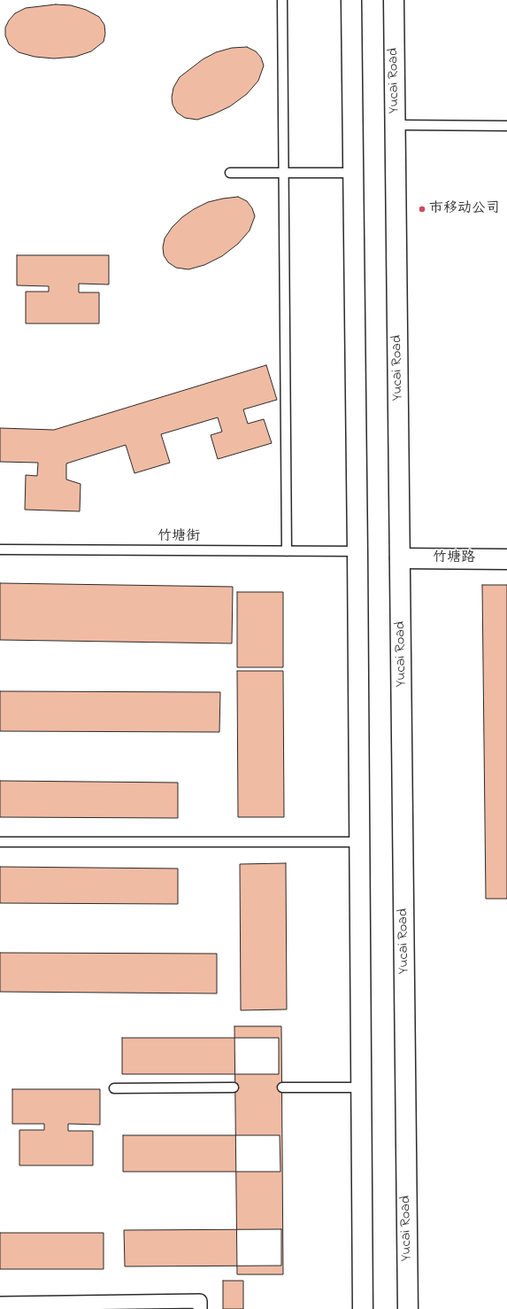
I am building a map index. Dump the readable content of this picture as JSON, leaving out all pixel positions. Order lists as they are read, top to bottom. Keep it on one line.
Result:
{"streets":{"main road":["Yucai Road","竹塘路"],"lane":["竹塘街"]},"crossings":[["Yucai Road","竹塘路"]],"places":["市移动公司"]}
